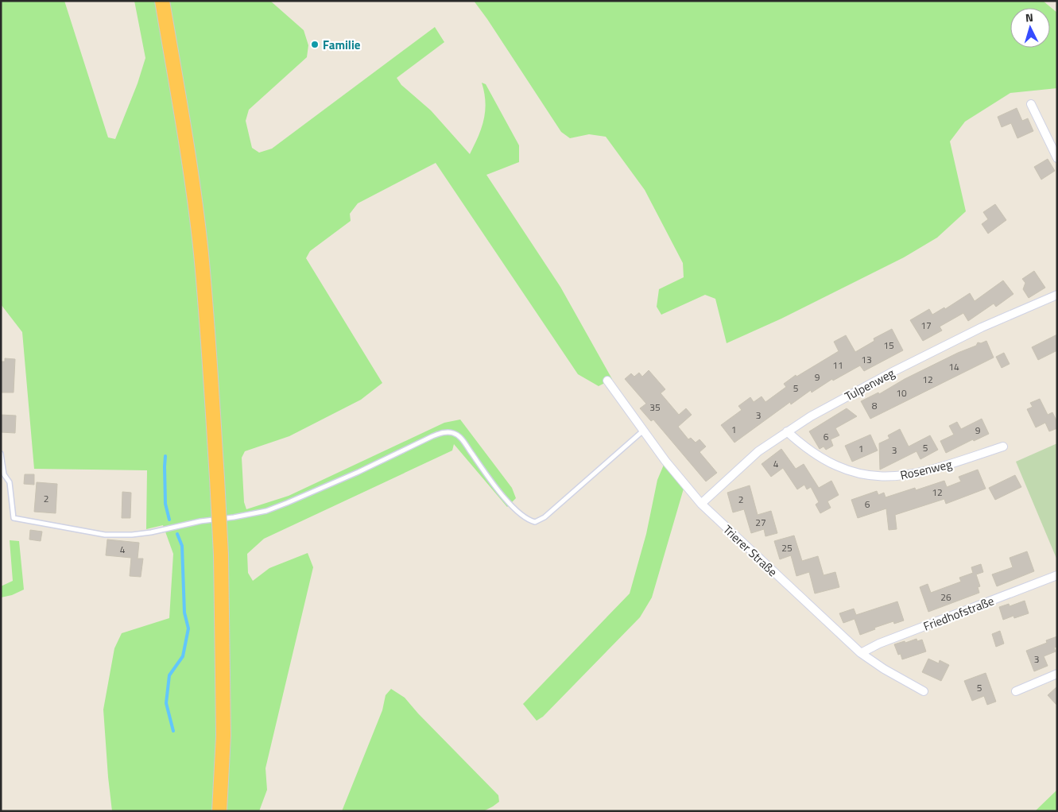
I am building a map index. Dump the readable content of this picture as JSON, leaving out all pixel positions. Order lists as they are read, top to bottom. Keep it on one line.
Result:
{"streets":{"street":["Tulpenweg","Rosenweg","Trierer Straße","Friedhofstraße"]},"crossings":[["Tulpenweg","Rosenweg"],["Tulpenweg","Trierer Straße"],["Trierer Straße","Friedhofstraße"]],"places":["Familie"],"house_numbers":["17","15","13","11","14","9","12","5","10","8","35","3","1","9","6","5","1","3","4","12","2","2","6","27","25","4","26","3","5"],"north":"top"}
